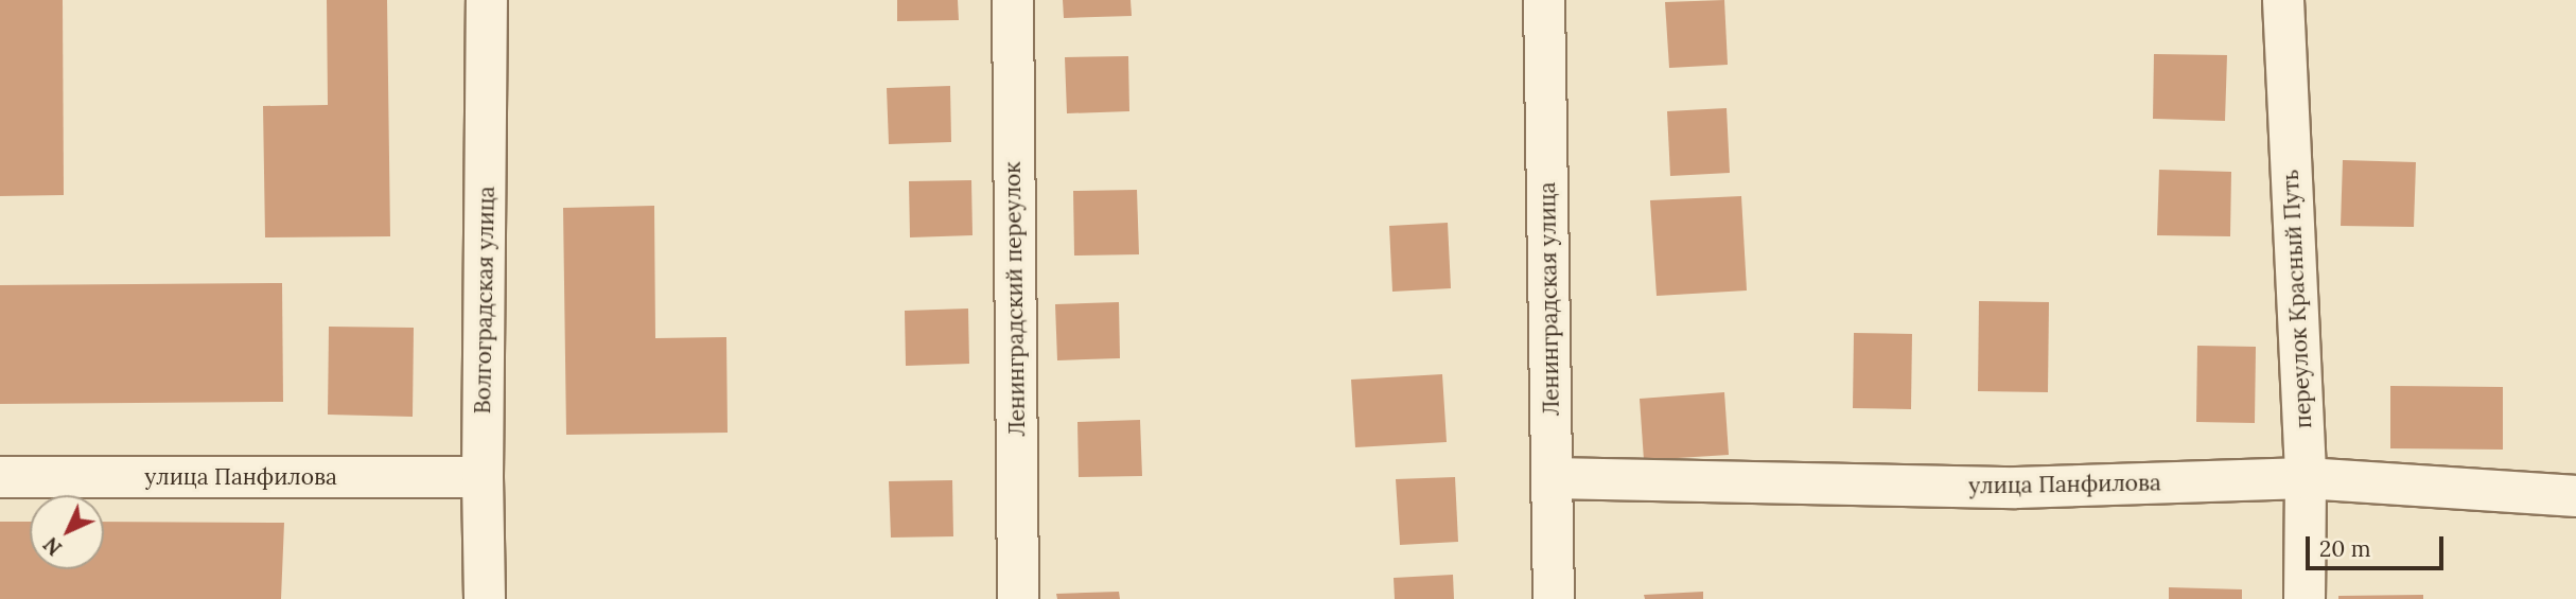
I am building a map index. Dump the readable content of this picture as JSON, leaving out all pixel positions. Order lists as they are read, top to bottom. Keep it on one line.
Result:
{"streets":{"street":["Ленинградский переулок","Ленинградская улица","переулок Красный Путь","Волгоградская улица","улица Панфилова"]},"crossings":[["Ленинградская улица","улица Панфилова"],["переулок Красный Путь","улица Панфилова"],["Волгоградская улица","улица Панфилова"]],"scale_bar":"20 m","north":"bottom left"}
